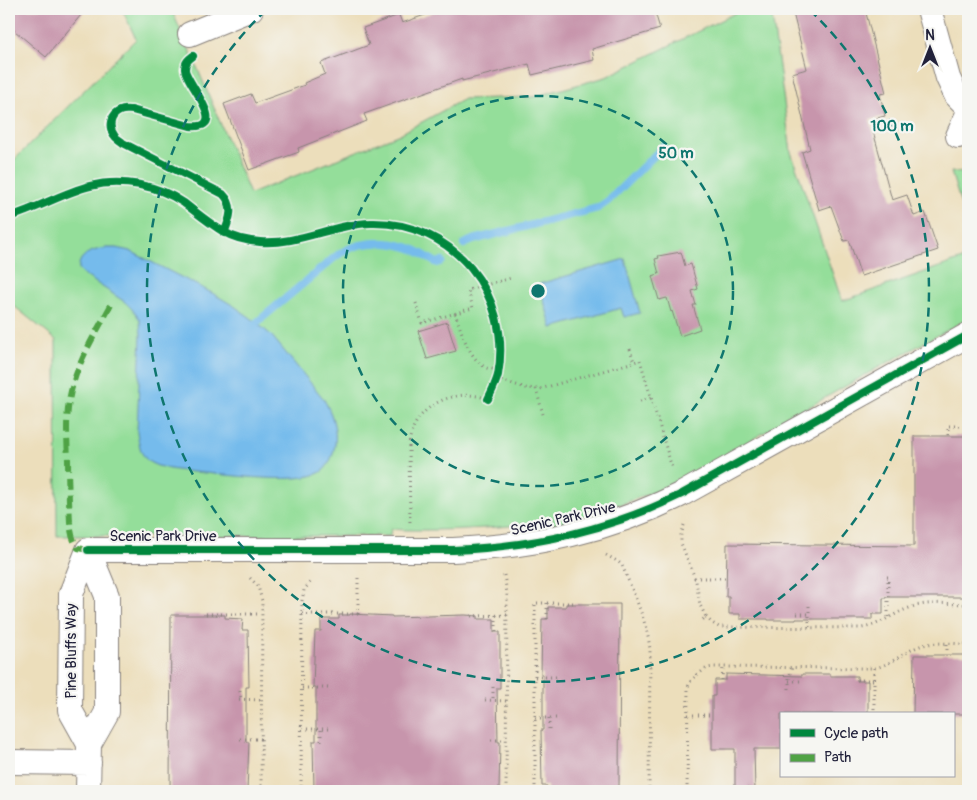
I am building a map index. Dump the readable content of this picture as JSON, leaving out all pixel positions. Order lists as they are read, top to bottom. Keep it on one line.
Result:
{"streets":{"street":["Scenic Park Drive","Pine Bluffs Way"]},"crossings":[["Scenic Park Drive","Pine Bluffs Way"]],"legend":["Cycle path","Path"],"north":"top","rings":["100 m","50 m"]}
